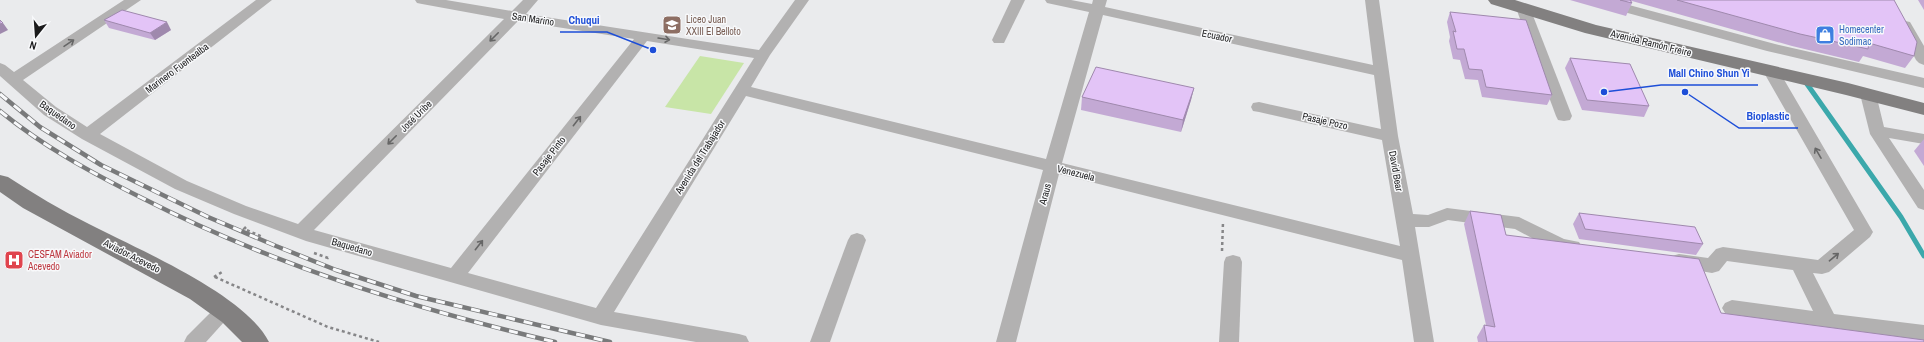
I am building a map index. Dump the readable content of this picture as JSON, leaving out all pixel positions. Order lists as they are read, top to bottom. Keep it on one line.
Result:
{"streets":{"main road":["Avenida Ramón Freire","Aviador Acevedo"],"street":["San Marino","Ecuador","Marinero Fuentealba","Baquedano","José Uribe","Pasaje Pozo","Pasaje Pinto","Avenida del Trabajador","David Bear","Venezuela","Araus"]},"crossings":[["San Marino","José Uribe"],["San Marino","Pasaje Pinto"],["San Marino","Avenida del Trabajador"],["Ecuador","David Bear"],["Ecuador","Araus"],["Marinero Fuentealba","Baquedano"],["Baquedano","José Uribe"],["Baquedano","Pasaje Pinto"],["Baquedano","Avenida del Trabajador"],["Pasaje Pozo","David Bear"],["Avenida del Trabajador","Venezuela"],["David Bear","Venezuela"],["Venezuela","Araus"]],"one_way":["José Uribe","Pasaje Pinto"],"places":{"school or university":["Liceo Juan XXIII El Belloto"],"shop":["Homecenter Sodimac"],"other":["Chuqui","Mall Chino Shun Yi","Bioplastic"],"hospital":["CESFAM Aviador Acevedo"]},"north":"bottom"}
